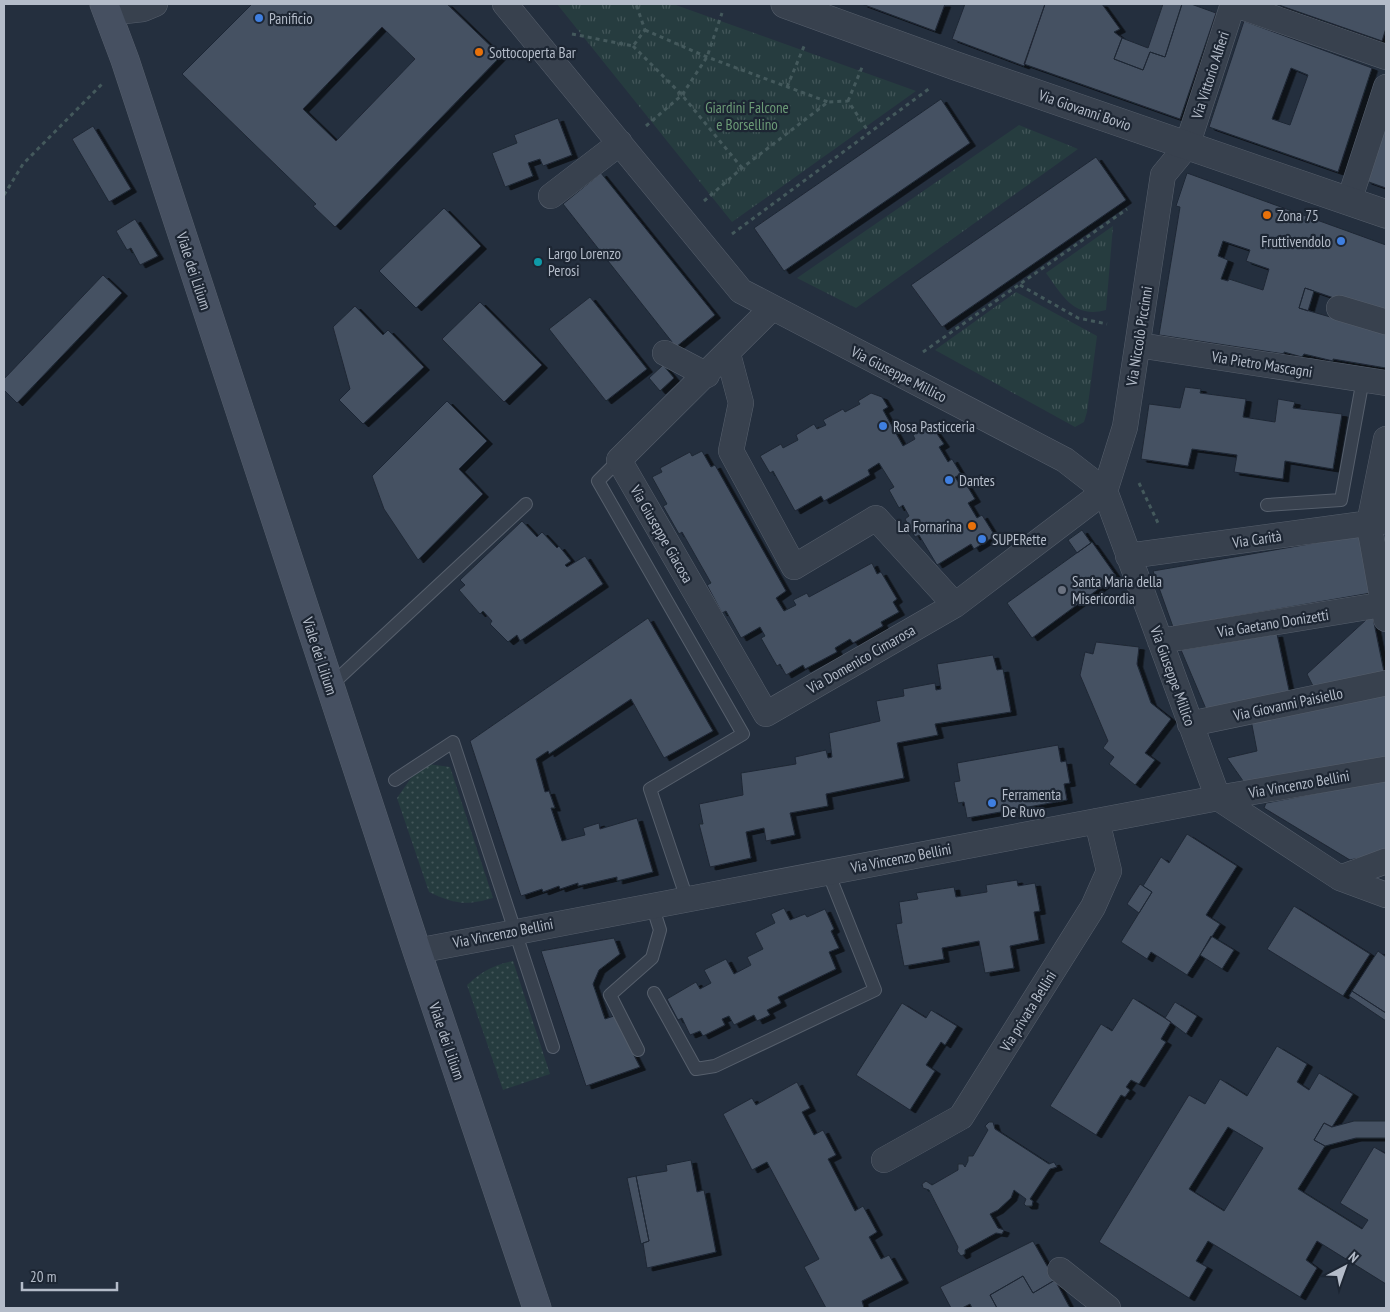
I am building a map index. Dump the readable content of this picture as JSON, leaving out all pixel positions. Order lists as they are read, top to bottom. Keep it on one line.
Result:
{"streets":{"main road":["Viale dei Lilium"],"street":["Via Vittorio Alfieri","Via Giovanni Bovio","Via Niccolò Piccinni","Via Pietro Mascagni","Via Giuseppe Millico","Via Giuseppe Giacosa","Via Carità","Via Gaetano Donizetti","Via Domenico Cimarosa","Via Giovanni Paisiello","Via Vincenzo Bellini","Via privata Bellini"]},"crossings":[["Via Vittorio Alfieri","Via Giovanni Bovio"],["Via Vittorio Alfieri","Via Niccolò Piccinni"],["Via Giovanni Bovio","Via Niccolò Piccinni"],["Viale dei Lilium","Via Vincenzo Bellini"],["Via Niccolò Piccinni","Via Pietro Mascagni"],["Via Niccolò Piccinni","Via Giuseppe Millico"],["Via Niccolò Piccinni","Via Domenico Cimarosa"],["Via Giuseppe Millico","Via Carità"],["Via Giuseppe Millico","Via Gaetano Donizetti"],["Via Giuseppe Millico","Via Domenico Cimarosa"],["Via Giuseppe Millico","Via Giovanni Paisiello"],["Via Giuseppe Millico","Via Vincenzo Bellini"],["Via Giuseppe Giacosa","Via Domenico Cimarosa"],["Via Vincenzo Bellini","Via privata Bellini"]],"parks":["Giardini Falcone e Borsellino"],"places":["Panificio","Sottocoperta Bar","Zona 75","Fruttivendolo","Largo Lorenzo Perosi","Rosa Pasticceria","Dantes","La Fornarina","SUPERette","Santa Maria della Misericordia","Ferramenta De Ruvo"],"scale_bar":"20 m","north":"top right"}
